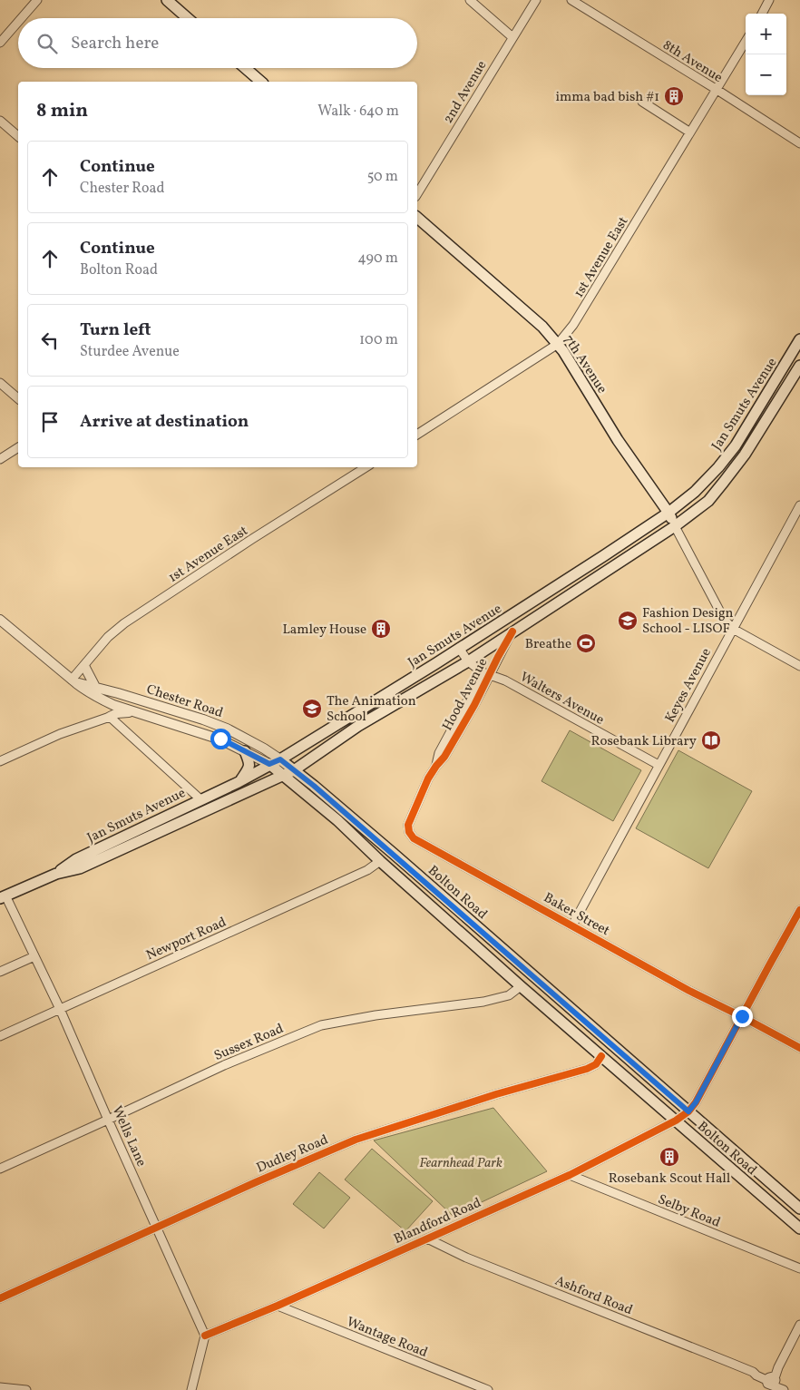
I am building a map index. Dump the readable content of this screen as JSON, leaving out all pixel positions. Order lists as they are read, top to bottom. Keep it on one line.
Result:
{"streets":{"main road":["7th Avenue","Jan Smuts Avenue","Bolton Road"],"street":["8th Avenue","2nd Avenue","1st Avenue East","Keyes Avenue","Hood Avenue","Walters Avenue","Chester Road","Baker Street","Newport Road","Sussex Road","Wells Lane","Dudley Road","Selby Road","Blandford Road","Ashford Road","Wantage Road"]},"crossings":[["8th Avenue","1st Avenue East"],["1st Avenue East","7th Avenue"],["1st Avenue East","Chester Road"],["7th Avenue","Jan Smuts Avenue"],["Jan Smuts Avenue","Hood Avenue"],["Jan Smuts Avenue","Walters Avenue"],["Jan Smuts Avenue","Chester Road"],["Jan Smuts Avenue","Bolton Road"],["Jan Smuts Avenue","Wells Lane"],["Keyes Avenue","Walters Avenue"],["Keyes Avenue","Baker Street"],["Hood Avenue","Walters Avenue"],["Hood Avenue","Baker Street"],["Chester Road","Bolton Road"],["Bolton Road","Newport Road"],["Bolton Road","Sussex Road"],["Bolton Road","Dudley Road"],["Bolton Road","Blandford Road"],["Newport Road","Wells Lane"],["Sussex Road","Wells Lane"],["Wells Lane","Dudley Road"],["Wells Lane","Blandford Road"],["Selby Road","Blandford Road"],["Blandford Road","Ashford Road"],["Blandford Road","Wantage Road"]],"parks":["Fearnhead Park"],"places":{"building":["imma bad bish #1","Lamley House","Rosebank Scout Hall"],"school or university":["Fashion Design School - LISOF","The Animation School"],"sports":["Breathe"],"library":["Rosebank Library"]},"page":{"map_buttons":["+","−"],"search":"Search here","heading":["8 min","Walk · 640 m"],"list":[["Continue","Chester Road","50 m"],["Continue","Bolton Road","490 m"],["Turn left","Sturdee Avenue","100 m"],"Arrive at destination"]}}
